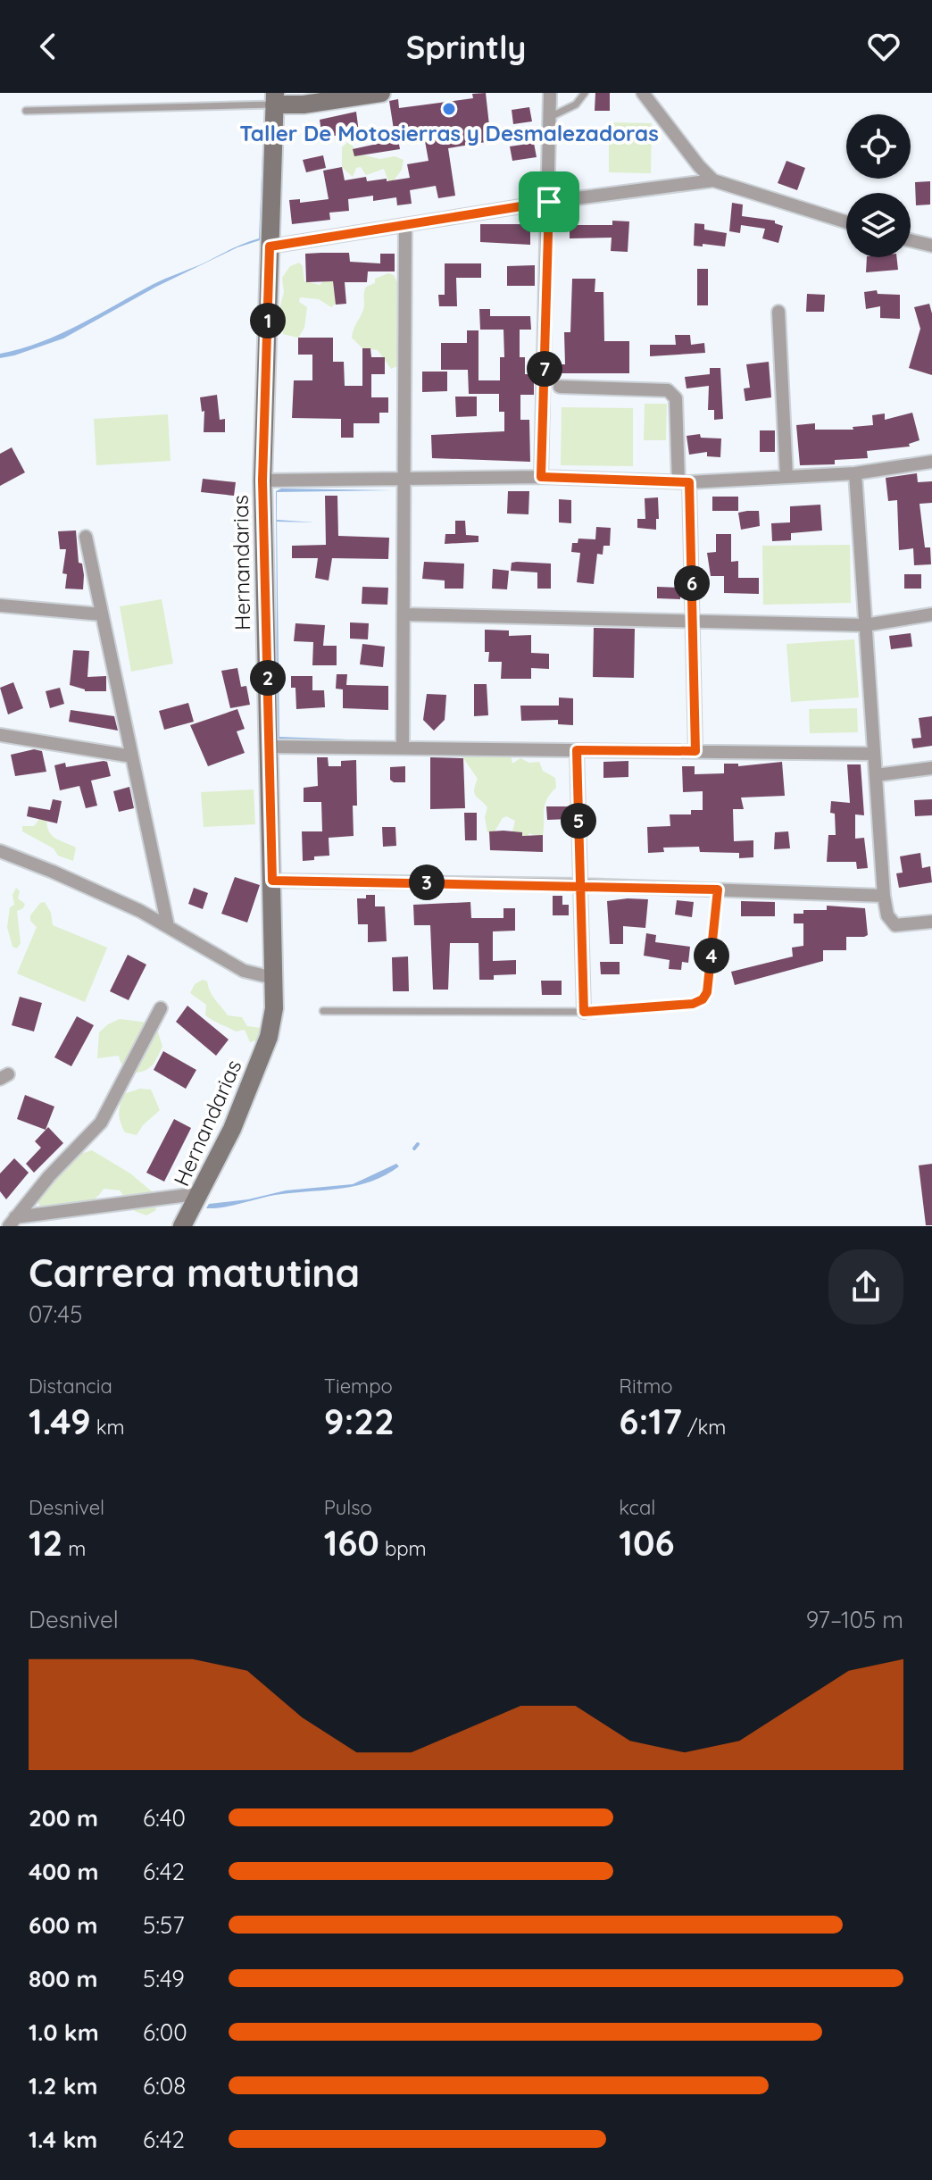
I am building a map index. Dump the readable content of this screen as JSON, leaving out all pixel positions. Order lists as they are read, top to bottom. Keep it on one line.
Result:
{"streets":{"street":["Hernandarias"]},"places":["Taller De Motosierras y Desmalezadoras"],"page":{"header":"Sprintly","pins":["1","7","6","2","5","3","4"],"heading":["Carrera matutina","07:45"],"stats":[["Distancia","1.49 km"],["Tiempo","9:22"],["Ritmo","6:17 /km"],["Desnivel","12 m"],["Pulso","160 bpm"],["kcal","106"]],"chart":["Desnivel","97–105 m"],"list":[{"name":"200 m","note":"6:40"},{"name":"400 m","note":"6:42"},{"name":"600 m","note":"5:57"},{"name":"800 m","note":"5:49"},{"name":"1.0 km","note":"6:00"},{"name":"1.2 km","note":"6:08"},{"name":"1.4 km","note":"6:42"}]}}
